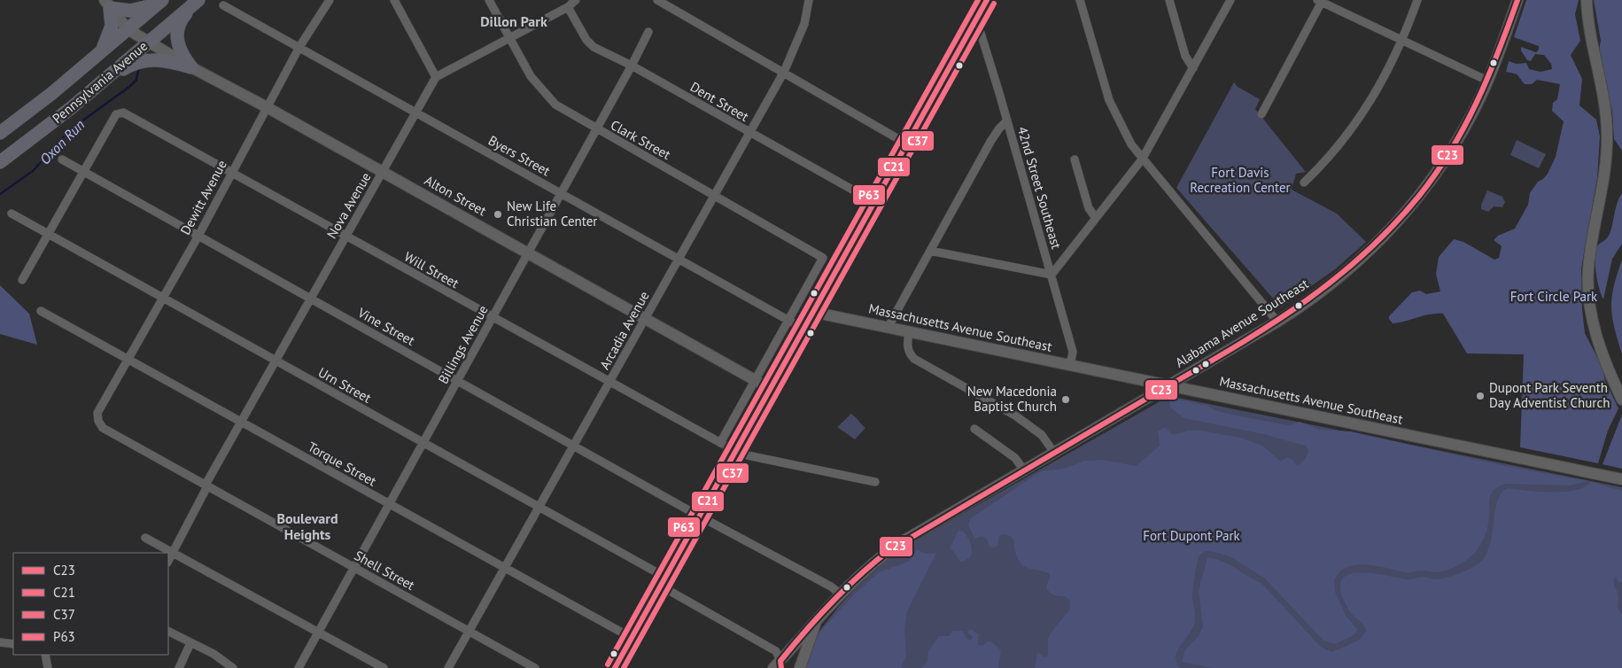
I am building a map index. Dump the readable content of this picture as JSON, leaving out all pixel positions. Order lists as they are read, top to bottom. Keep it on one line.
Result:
{"streets":{"highway":["Pennsylvania Avenue"],"street":["Dent Street","Clark Street","Byers Street","42nd Street Southeast","Alton Street","Dewitt Avenue","Nova Avenue","Will Street","Alabama Avenue Southeast","Vine Street","Massachusetts Avenue Southeast","Arcadia Avenue","Billings Avenue","Urn Street","Torque Street","Shell Street"]},"crossings":[["Pennsylvania Avenue","Alton Street"],["Dent Street","Arcadia Avenue"],["Dent Street","Billings Avenue"],["Clark Street","Byers Street"],["Clark Street","Arcadia Avenue"],["Clark Street","Billings Avenue"],["Byers Street","Dewitt Avenue"],["Byers Street","Nova Avenue"],["Byers Street","Arcadia Avenue"],["Byers Street","Billings Avenue"],["42nd Street Southeast","Massachusetts Avenue Southeast"],["Alton Street","Dewitt Avenue"],["Alton Street","Nova Avenue"],["Alton Street","Arcadia Avenue"],["Alton Street","Billings Avenue"],["Dewitt Avenue","Will Street"],["Dewitt Avenue","Vine Street"],["Dewitt Avenue","Urn Street"],["Dewitt Avenue","Torque Street"],["Dewitt Avenue","Shell Street"],["Nova Avenue","Will Street"],["Nova Avenue","Vine Street"],["Nova Avenue","Urn Street"],["Nova Avenue","Torque Street"],["Nova Avenue","Shell Street"],["Will Street","Vine Street"],["Will Street","Arcadia Avenue"],["Will Street","Billings Avenue"],["Alabama Avenue Southeast","Vine Street"],["Alabama Avenue Southeast","Massachusetts Avenue Southeast"],["Alabama Avenue Southeast","Urn Street"],["Vine Street","Arcadia Avenue"],["Vine Street","Billings Avenue"],["Arcadia Avenue","Urn Street"],["Arcadia Avenue","Torque Street"],["Arcadia Avenue","Shell Street"],["Billings Avenue","Urn Street"],["Billings Avenue","Torque Street"],["Billings Avenue","Shell Street"]],"districts":["Dillon Park","Boulevard Heights"],"water":["Oxon Run"],"parks":["Fort Davis Recreation Center","Fort Circle Park","Fort Dupont Park"],"places":["New Life Christian Center","Dupont Park Seventh Day Adventist Church","New Macedonia Baptist Church"],"lines":["transit line C23","transit line C21","transit line P63","transit line C37"],"legend":["C23","C21","C37","P63"]}
